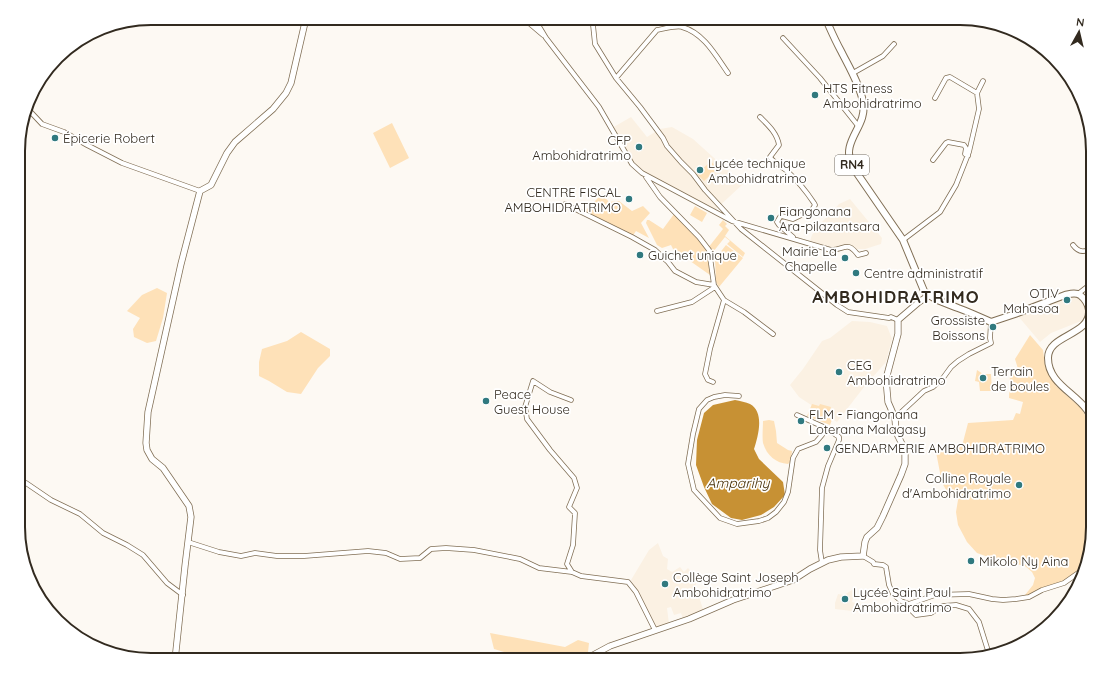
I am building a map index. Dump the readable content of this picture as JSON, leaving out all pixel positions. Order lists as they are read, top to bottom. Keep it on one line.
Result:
{"streets":{"main road":["RN4"]},"districts":["AMBOHIDRATRIMO"],"water":["Amparihy"],"places":["HTS Fitness Ambohidratrimo","Épicerie Robert","CFP Ambohidratrimo","Lycée technique Ambohidratrimo","CENTRE FISCAL AMBOHIDRATRIMO","Fiangonana Ara-pilazantsara","Guichet unique","Mairie La Chapelle","Centre administratif","OTIV Mahasoa","Grossiste Boissons","CEG Ambohidratrimo","Terrain de boules","Peace Guest House","FLM - Fiangonana Loterana Malagasy","GENDARMERIE AMBOHIDRATRIMO","Colline Royale d'Ambohidratrimo","Mikolo Ny Aina","Collège Saint Joseph Ambohidratrimo","Lycée Saint Paul Ambohidratrimo"],"north":"top"}
